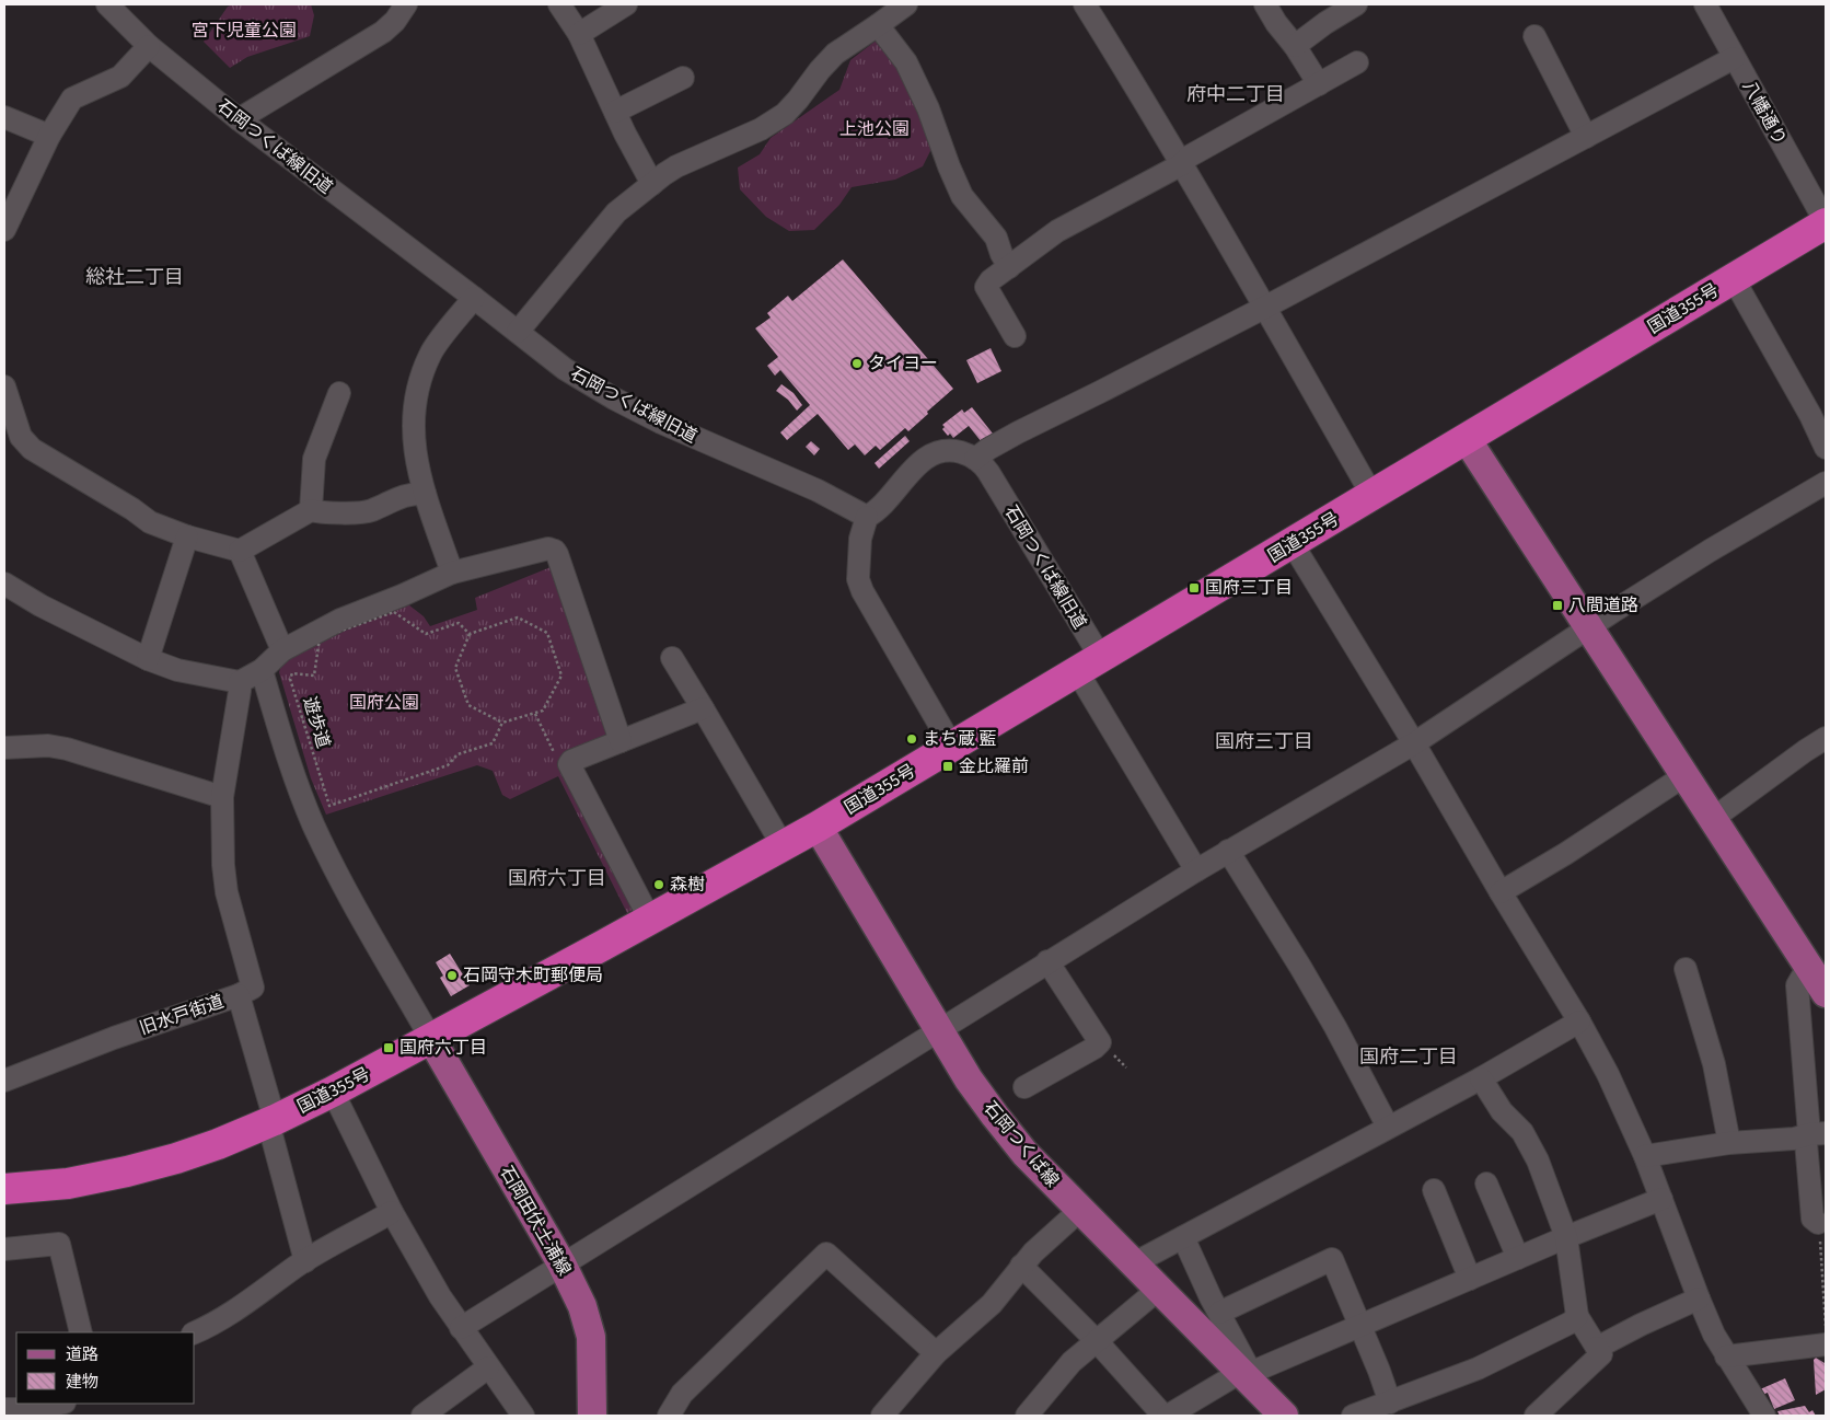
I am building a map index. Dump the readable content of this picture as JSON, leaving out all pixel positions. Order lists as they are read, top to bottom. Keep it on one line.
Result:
{"streets":{"highway":["国道355号"],"main road":["石岡つくば線","石岡田伏土浦線"],"street":["八幡通り","石岡つくば線旧道","旧水戸街道"],"path":["遊歩道"]},"crossings":[["八幡通り","国道355号"],["石岡つくば線旧道","国道355号"],["国道355号","旧水戸街道"],["国道355号","石岡つくば線"],["国道355号","石岡田伏土浦線"]],"districts":["府中二丁目","総社二丁目","国府三丁目","国府六丁目","国府二丁目"],"parks":["宮下児童公園","上池公園","国府公園"],"places":{"other":["タイヨー","まち蔵 藍","森樹","石岡守木町郵便局"],"transit":["国府三丁目","八間道路","金比羅前","国府六丁目"]},"legend":["道路","建物"]}
